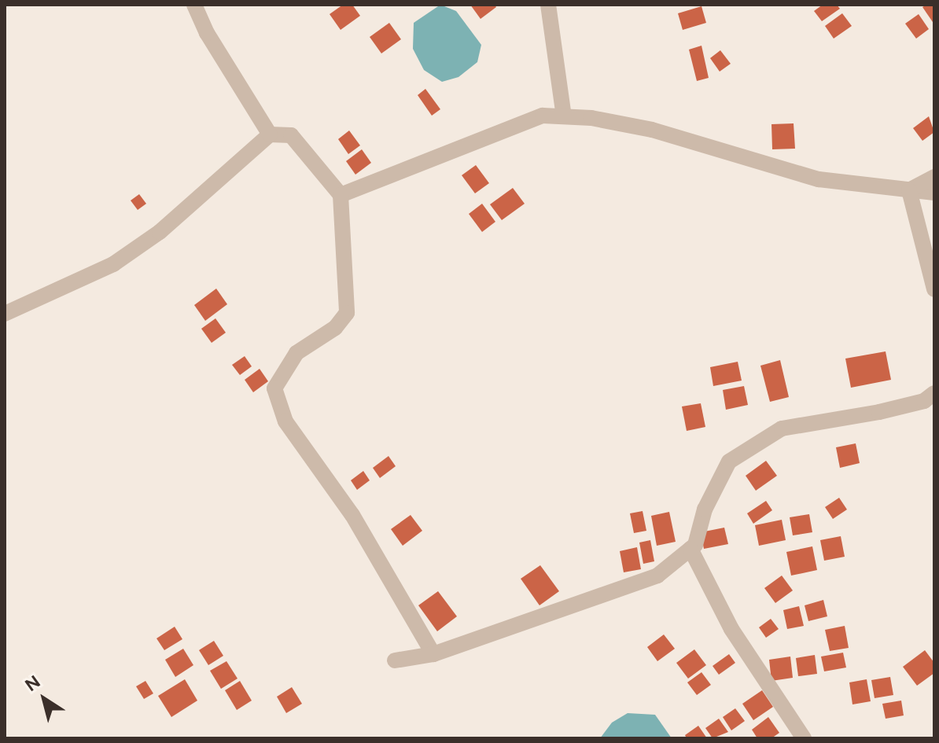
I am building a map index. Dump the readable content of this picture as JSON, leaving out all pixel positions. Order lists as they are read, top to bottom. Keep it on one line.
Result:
{"north":"top left"}
